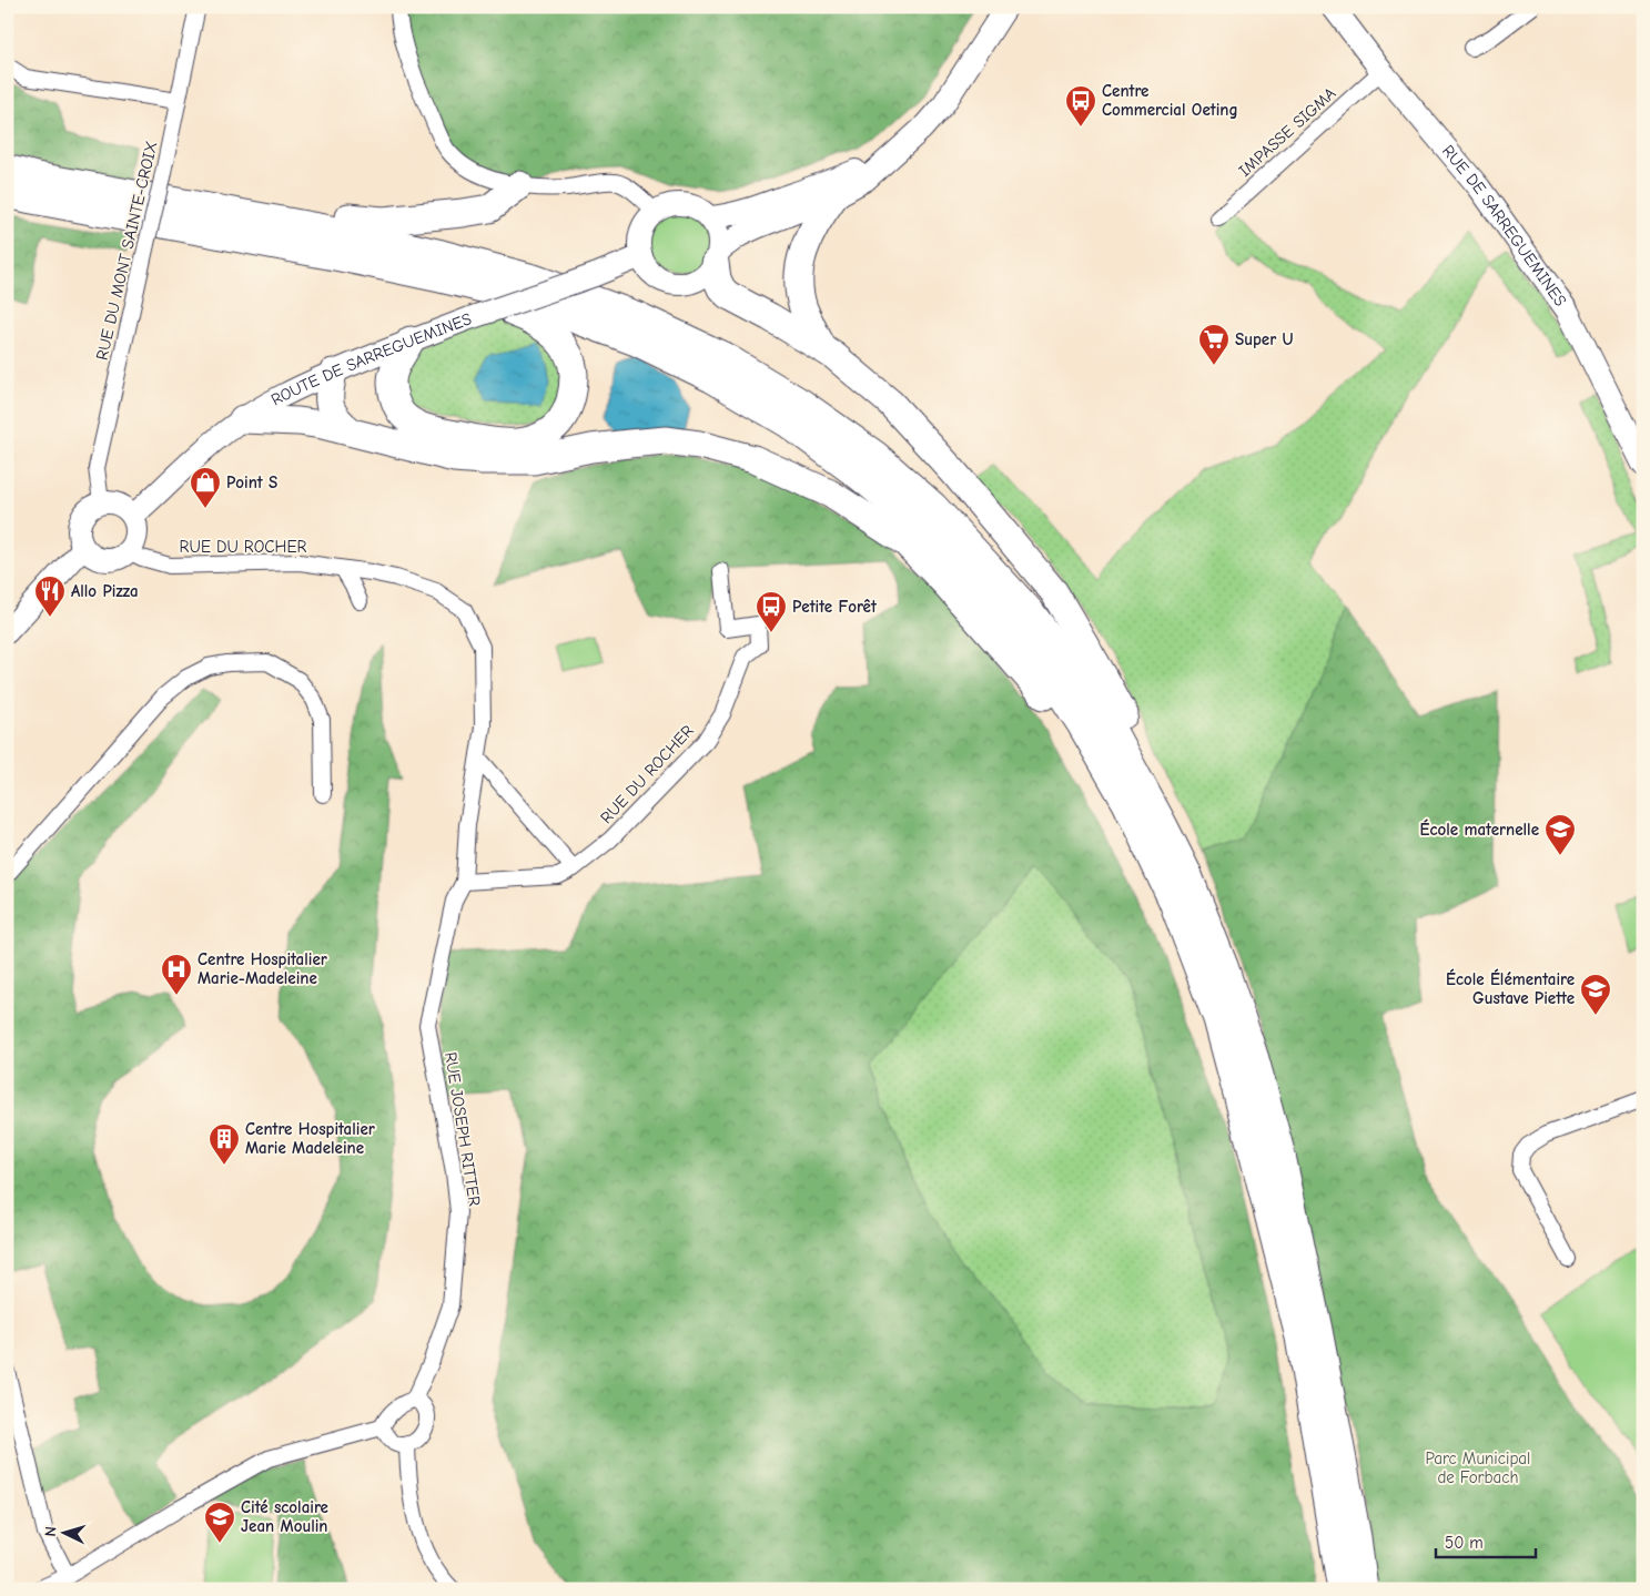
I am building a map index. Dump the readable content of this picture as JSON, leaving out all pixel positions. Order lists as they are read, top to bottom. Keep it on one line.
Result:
{"streets":{"main road":["RUE DE SARREGUEMINES","ROUTE DE SARREGUEMINES"],"street":["IMPASSE SIGMA","RUE DU MONT SAINTE-CROIX","RUE DU ROCHER","RUE JOSEPH RITTER"]},"crossings":[["IMPASSE SIGMA","RUE DE SARREGUEMINES"],["RUE DU MONT SAINTE-CROIX","ROUTE DE SARREGUEMINES"],["RUE DU MONT SAINTE-CROIX","RUE DU ROCHER"],["ROUTE DE SARREGUEMINES","RUE DU ROCHER"],["RUE DU ROCHER","RUE JOSEPH RITTER"]],"parks":["Parc Municipal de Forbach"],"places":{"bus stop":["Centre Commercial Oeting","Petite Forêt"],"supermarket":["Super U"],"shop":["Point S"],"restaurant":["Allo Pizza"],"school or university":["École maternelle","École Élémentaire Gustave Piette","Cité scolaire Jean Moulin"],"hospital":["Centre Hospitalier Marie-Madeleine"],"building":["Centre Hospitalier Marie Madeleine"]},"scale_bar":"50 m","north":"left"}
